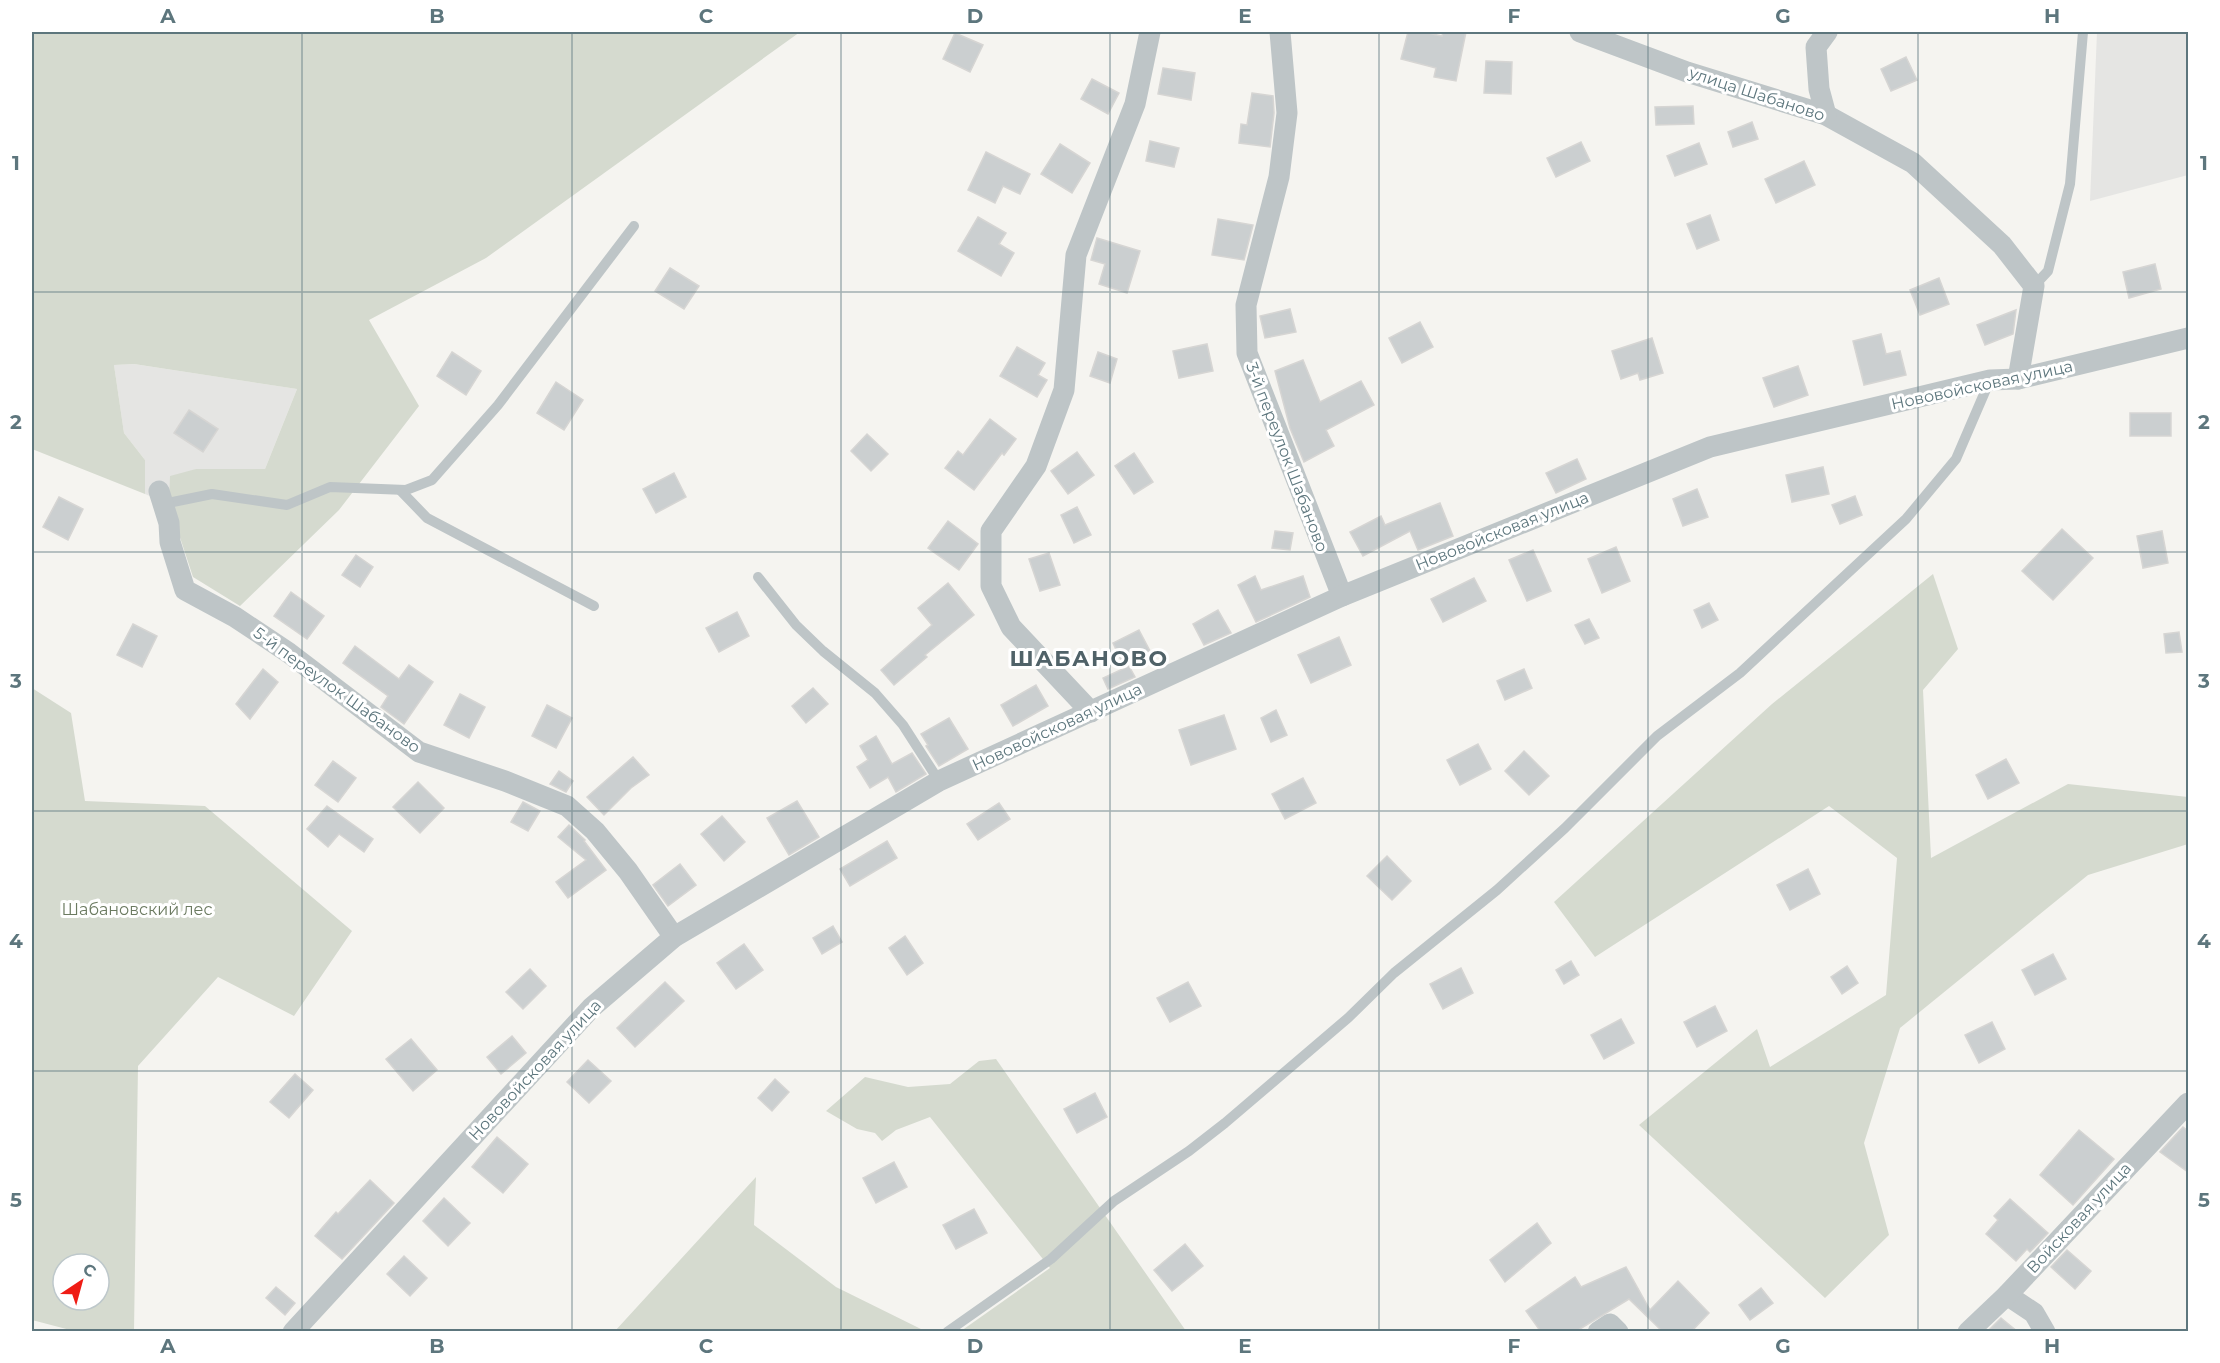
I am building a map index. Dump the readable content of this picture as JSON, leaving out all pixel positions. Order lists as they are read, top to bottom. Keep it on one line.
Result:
{"streets":{"street":["улица Шабаново","Нововойсковая улица","3-й переулок Шабаново","5-й переулок Шабаново","Войсковая улица"]},"crossings":[["Нововойсковая улица","3-й переулок Шабаново"],["Нововойсковая улица","5-й переулок Шабаново"]],"districts":["ШАБАНОВО"],"parks":["Шабановский лес"],"north":"top right","grid":{"columns":["A","B","C","D","E","F","G","H"],"rows":["1","2","3","4","5"]}}
